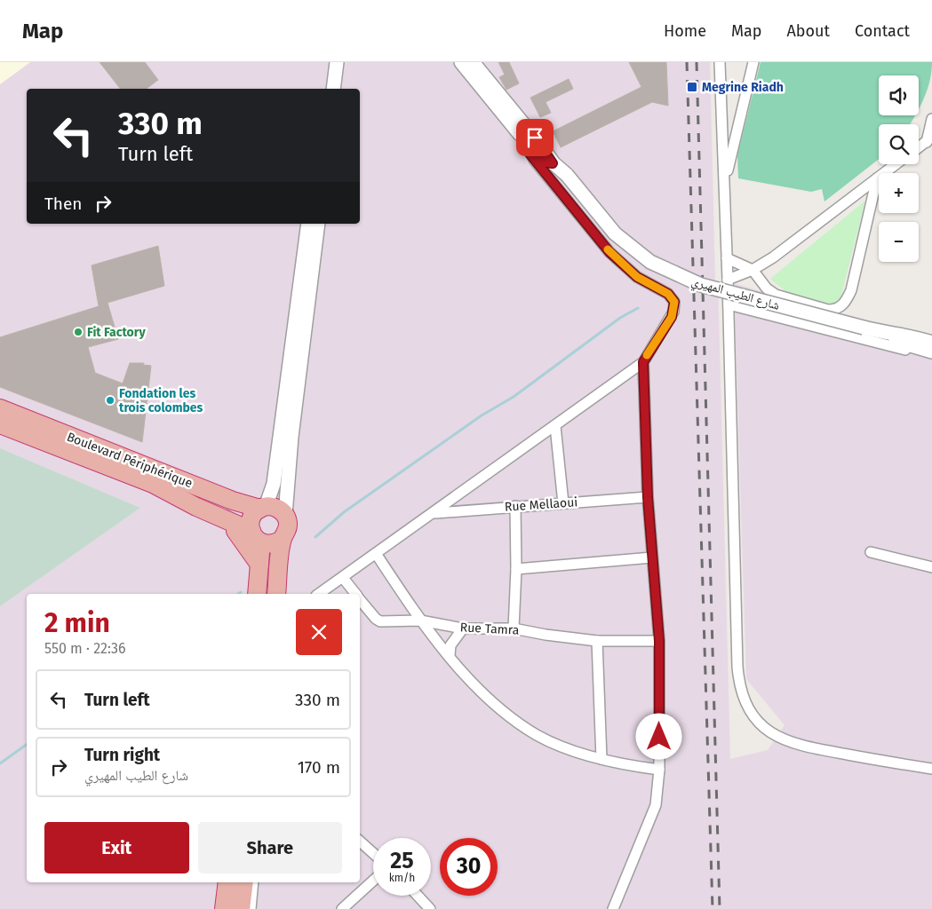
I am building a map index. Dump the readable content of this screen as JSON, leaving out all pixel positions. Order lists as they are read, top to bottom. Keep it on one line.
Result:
{"streets":{"highway":["Boulevard Périphérique"],"street":["شارع الطيب المهيري","Rue Mellaoui","Rue Tamra"]},"places":{"transit":["Megrine Riadh"],"other":["Fit Factory","Fondation les trois colombes"]},"page":{"header":"Map","nav":["Home","Map","About","Contact"],"map_buttons":["+","−"],"turn":["330 m","Turn left"],"then":"Then","heading":["2 min","550 m · 22:36"],"list":[{"name":"Turn left","value":"330 m"},{"name":"Turn right","note":"شارع الطيب المهيري","value":"170 m"}],"buttons":["Exit","Share"],"speed":"25 km/h","limit":"30"}}
